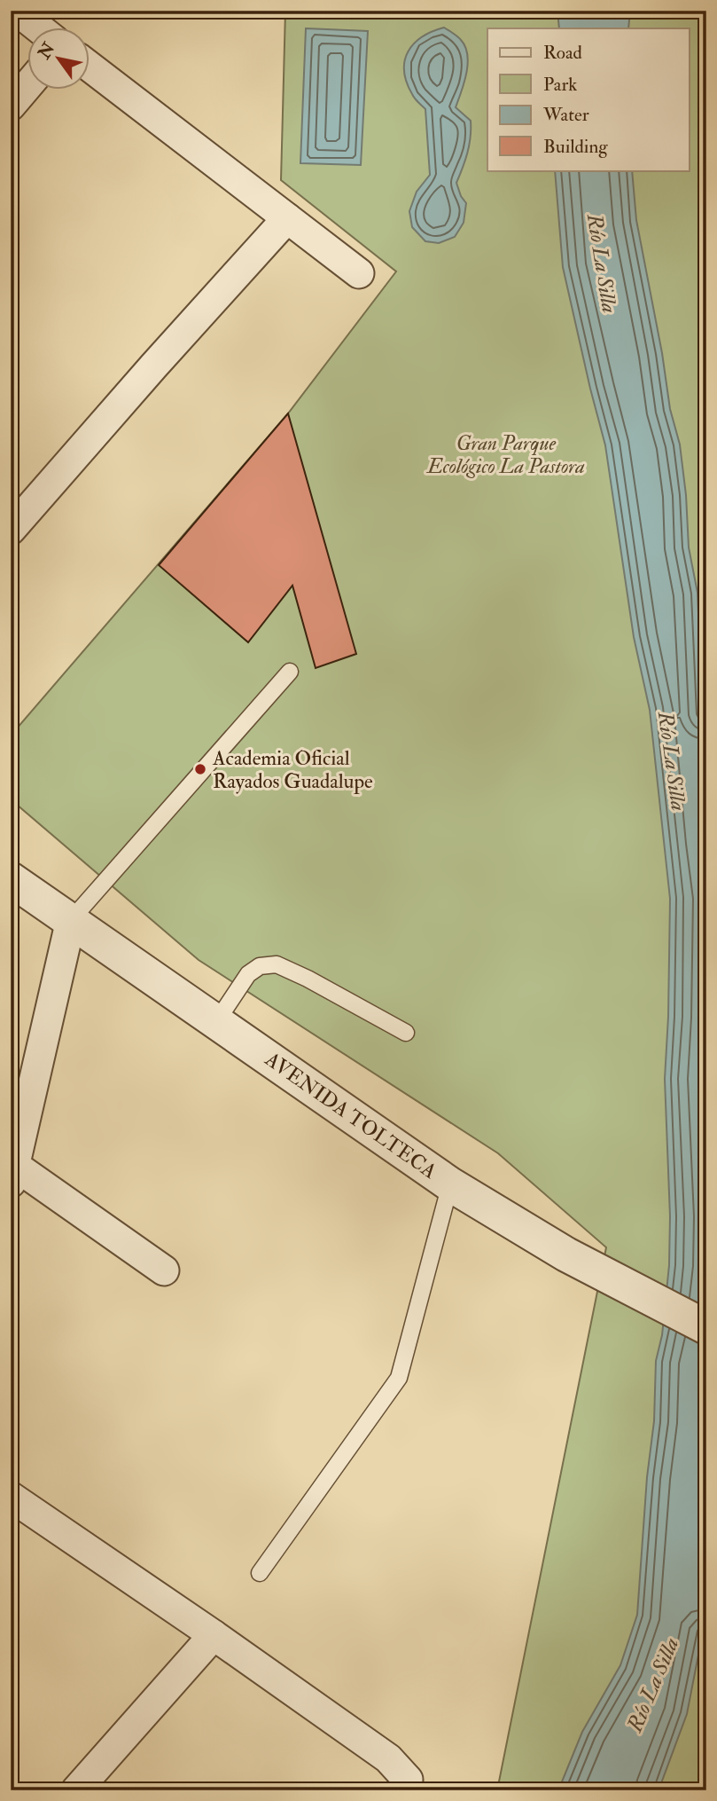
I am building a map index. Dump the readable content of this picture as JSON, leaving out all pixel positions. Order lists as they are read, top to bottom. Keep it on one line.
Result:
{"streets":{"street":["AVENIDA TOLTECA"]},"water":["Río La Silla"],"parks":["Gran Parque Ecológico La Pastora"],"places":["Academia Oficial Rayados Guadalupe"],"legend":["Road","Park","Water","Building"],"north":"top left"}
